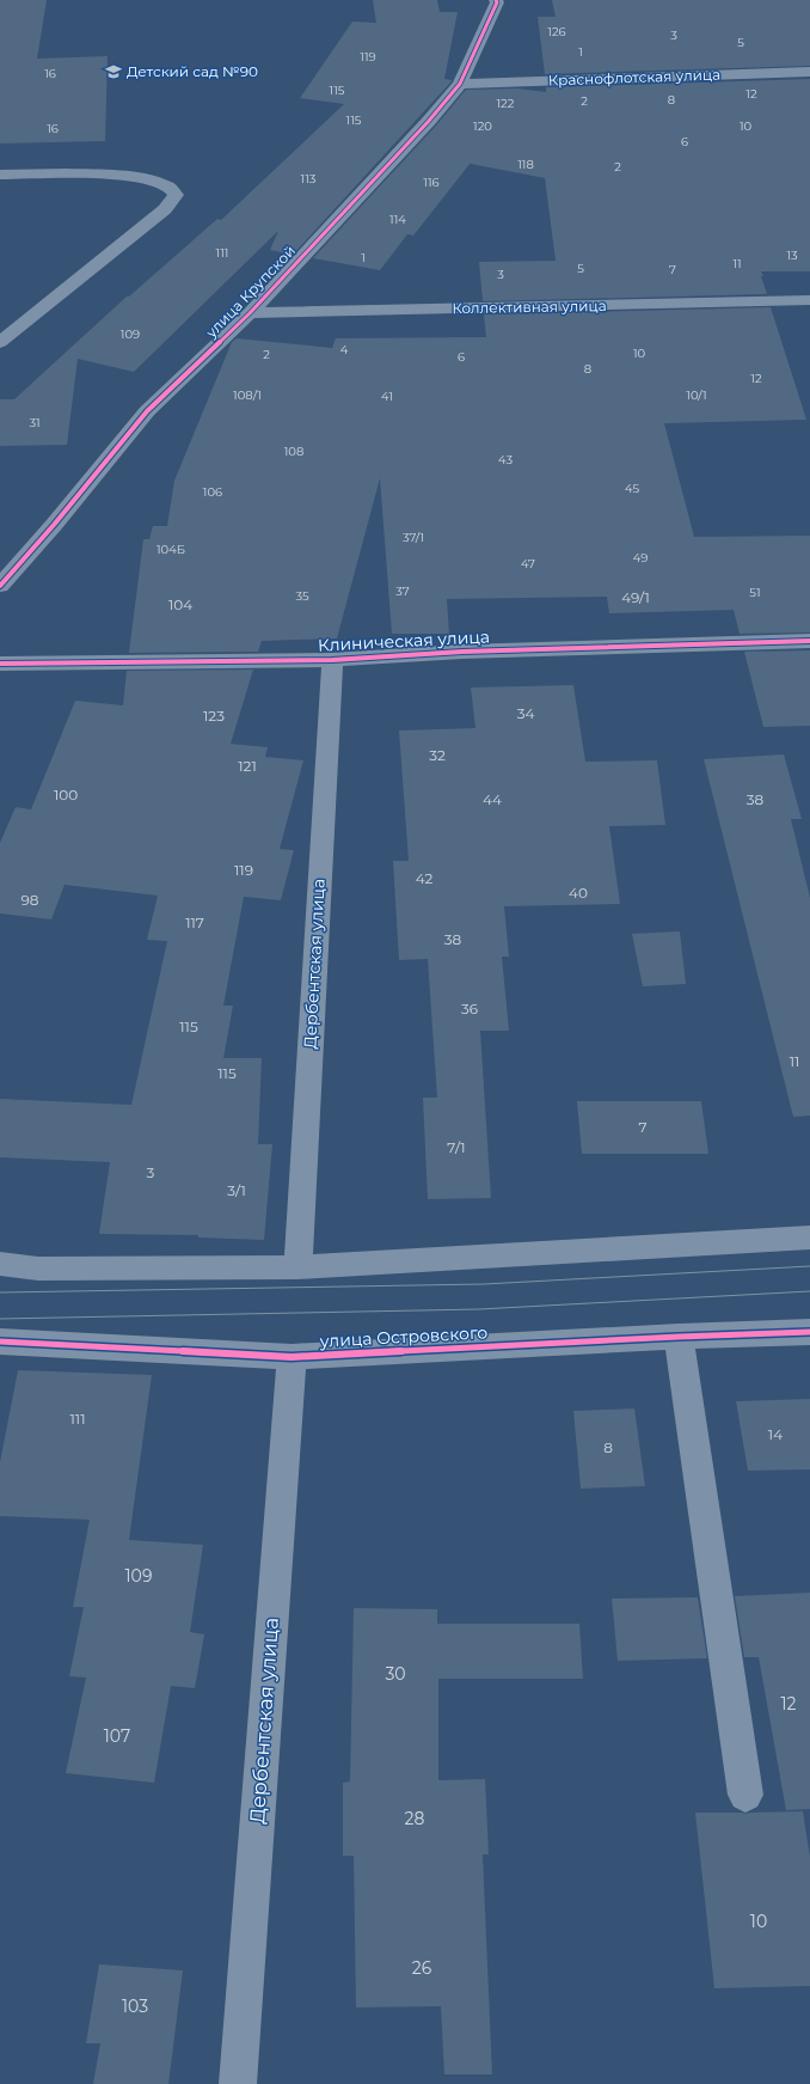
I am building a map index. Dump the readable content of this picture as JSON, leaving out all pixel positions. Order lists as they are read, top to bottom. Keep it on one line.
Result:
{"streets":{"street":["Краснофлотская улица","улица Крупской","Коллективная улица","Клиническая улица","Дербентская улица","улица Островского"]},"crossings":[["Краснофлотская улица","улица Крупской"],["улица Крупской","Коллективная улица"],["Клиническая улица","Дербентская улица"],["Дербентская улица","улица Островского"]],"places":{"school or university":["Детский сад №90"]},"house_numbers":["126","3","5","1","119","16","115","12","8","2","122","115","120","10","16","6","118","2","113","116","114","111","13","1","11","5","7","3","109","4","10","2","6","8","12","108/1","10/1","41","31","108","43","45","106","37/1","104Б","49","47","37","51","35","49/1","104","34","123","32","121","100","44","38","119","42","40","98","117","38","36","115","11","115","7","7/1","3","3/1","111","14","8","109","30","12","107","28","10","26","103"]}
